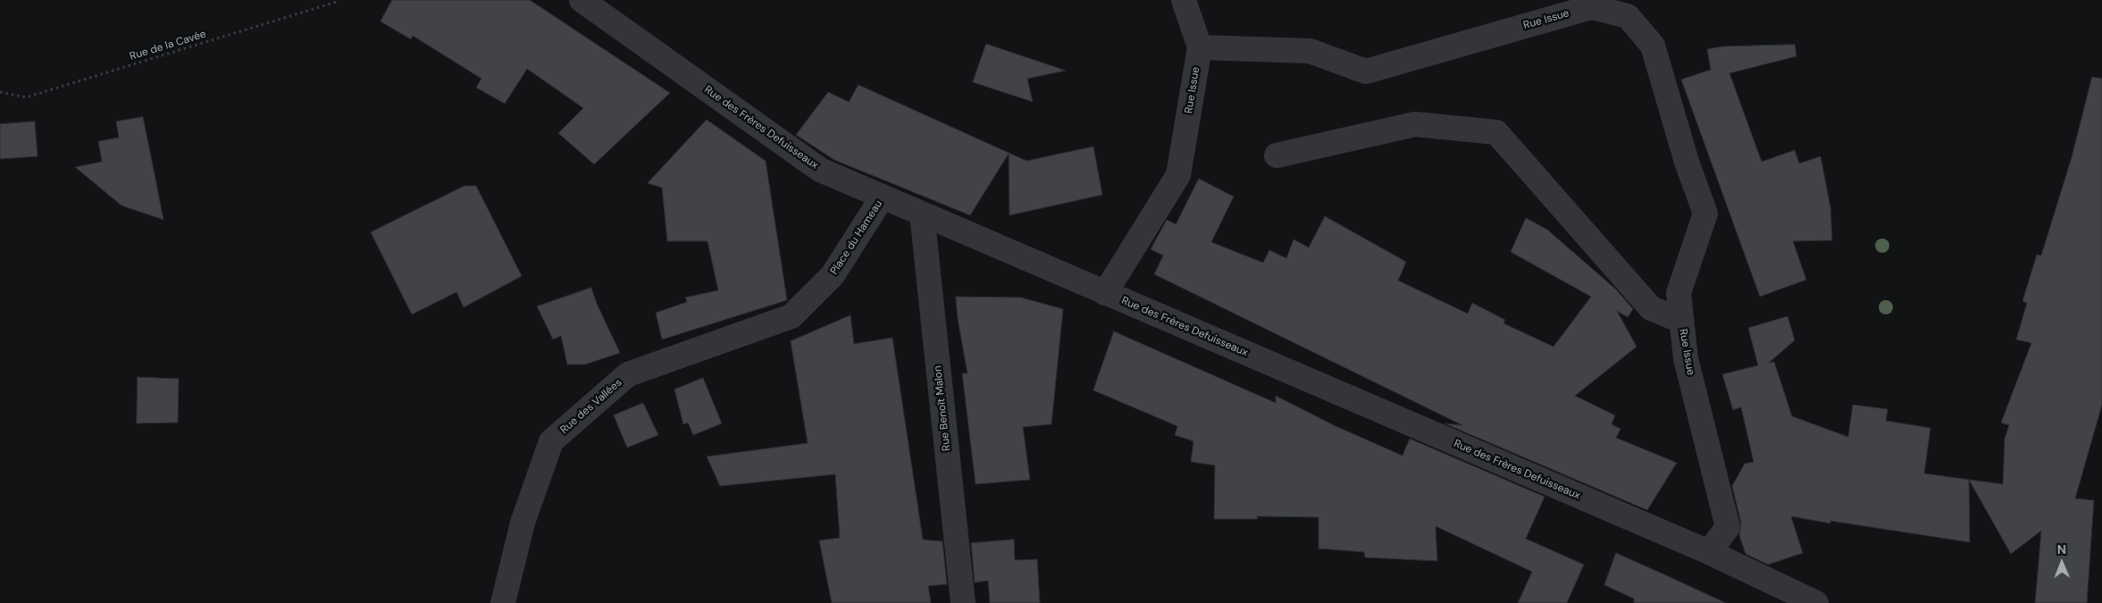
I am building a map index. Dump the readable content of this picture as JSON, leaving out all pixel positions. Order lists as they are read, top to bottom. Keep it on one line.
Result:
{"streets":{"street":["Rue Issue","Rue des Frères Defuisseaux","Place du Hameau","Rue des Vallées","Rue Benoît Malon"],"path":["Rue de la Cavée"]},"crossings":[["Rue Issue","Rue des Frères Defuisseaux"],["Rue des Frères Defuisseaux","Place du Hameau"],["Rue des Frères Defuisseaux","Rue Benoît Malon"],["Place du Hameau","Rue des Vallées"]],"north":"top"}
